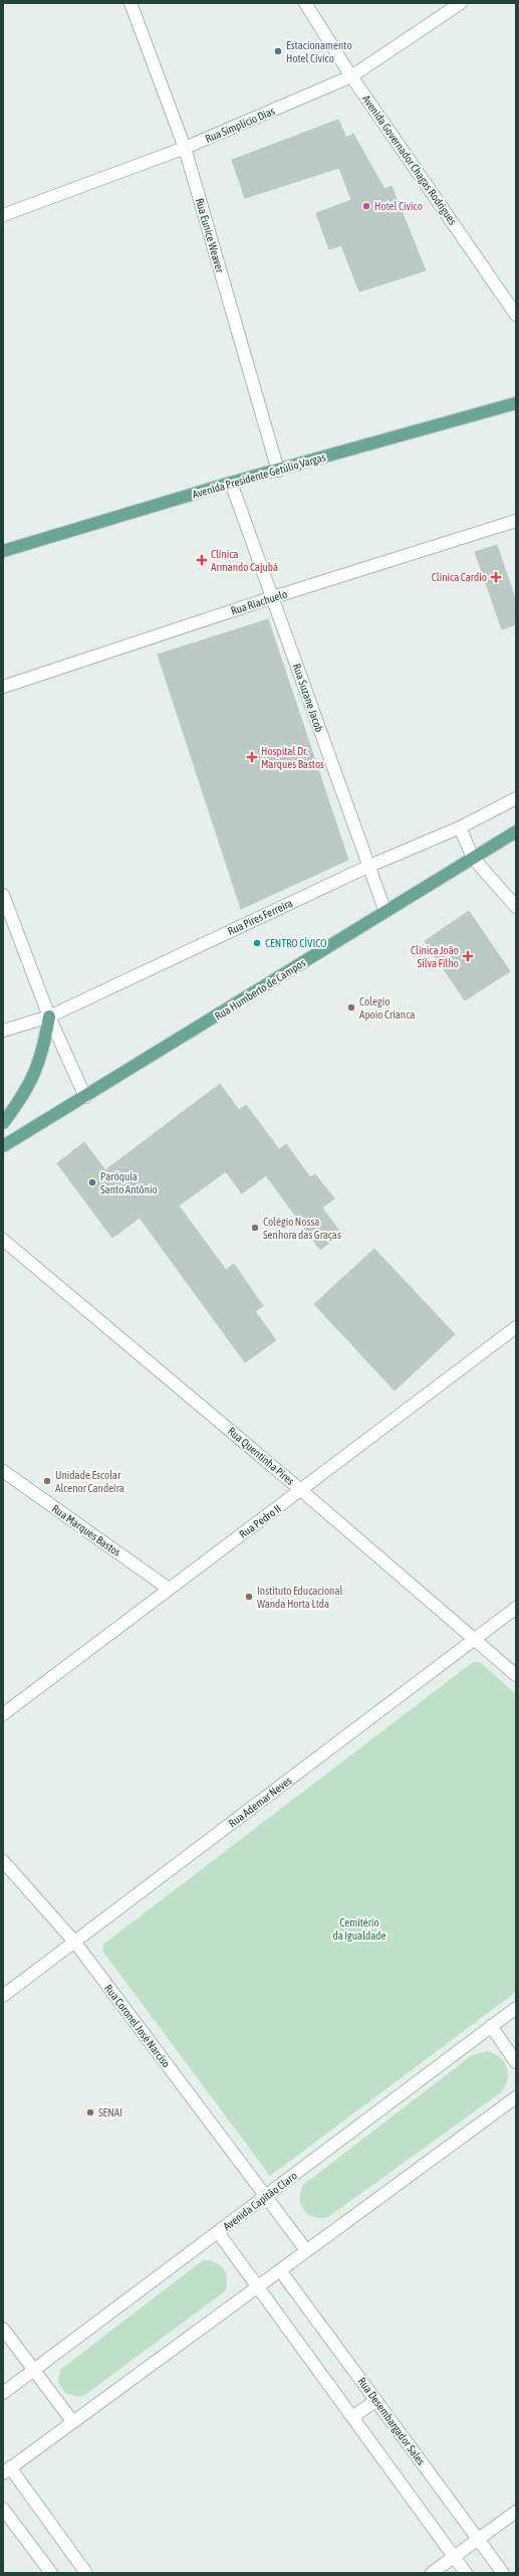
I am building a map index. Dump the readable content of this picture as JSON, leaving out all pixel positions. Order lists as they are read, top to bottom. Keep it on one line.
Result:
{"streets":{"main road":["Avenida Presidente Getúlio Vargas","Rua Humberto de Campos"],"street":["Rua Simplício Dias","Avenida Governador Chagas Rodrigues","Rua Eunice Weaver","Rua Riachuelo","Rua Suzane Jacob","Rua Pires Ferreira","Rua Quentinha Pires","Rua Pedro II","Rua Marques Bastos","Rua Ademar Neves","Rua Coronel José Narciso","Avenida Capitão Claro","Rua Desembargador Sales"]},"crossings":[["Rua Simplício Dias","Avenida Governador Chagas Rodrigues"],["Rua Simplício Dias","Rua Eunice Weaver"],["Rua Eunice Weaver","Avenida Presidente Getúlio Vargas"],["Avenida Presidente Getúlio Vargas","Rua Suzane Jacob"],["Rua Riachuelo","Rua Suzane Jacob"],["Rua Suzane Jacob","Rua Pires Ferreira"],["Rua Suzane Jacob","Rua Humberto de Campos"],["Rua Quentinha Pires","Rua Pedro II"],["Rua Quentinha Pires","Rua Ademar Neves"],["Rua Pedro II","Rua Marques Bastos"],["Rua Ademar Neves","Rua Coronel José Narciso"],["Rua Coronel José Narciso","Avenida Capitão Claro"]],"parks":["Cemitério da Igualdade"],"places":{"other":["Estacionamento Hotel Cívico","Hotel Cívico","CENTRO CÍVICO","Colegio Apoio Crianca","Paróquia Santo Antônio","Colégio Nossa Senhora das Graças","Unidade Escolar Alcenor Candeira","Instituto Educacional Wanda Horta Ltda","SENAI"],"health":["Clínica Armando Cajubá","Clínica Cardio","Hospital Dr. Marques Bastos","Clínica João Silva Filho"]}}
